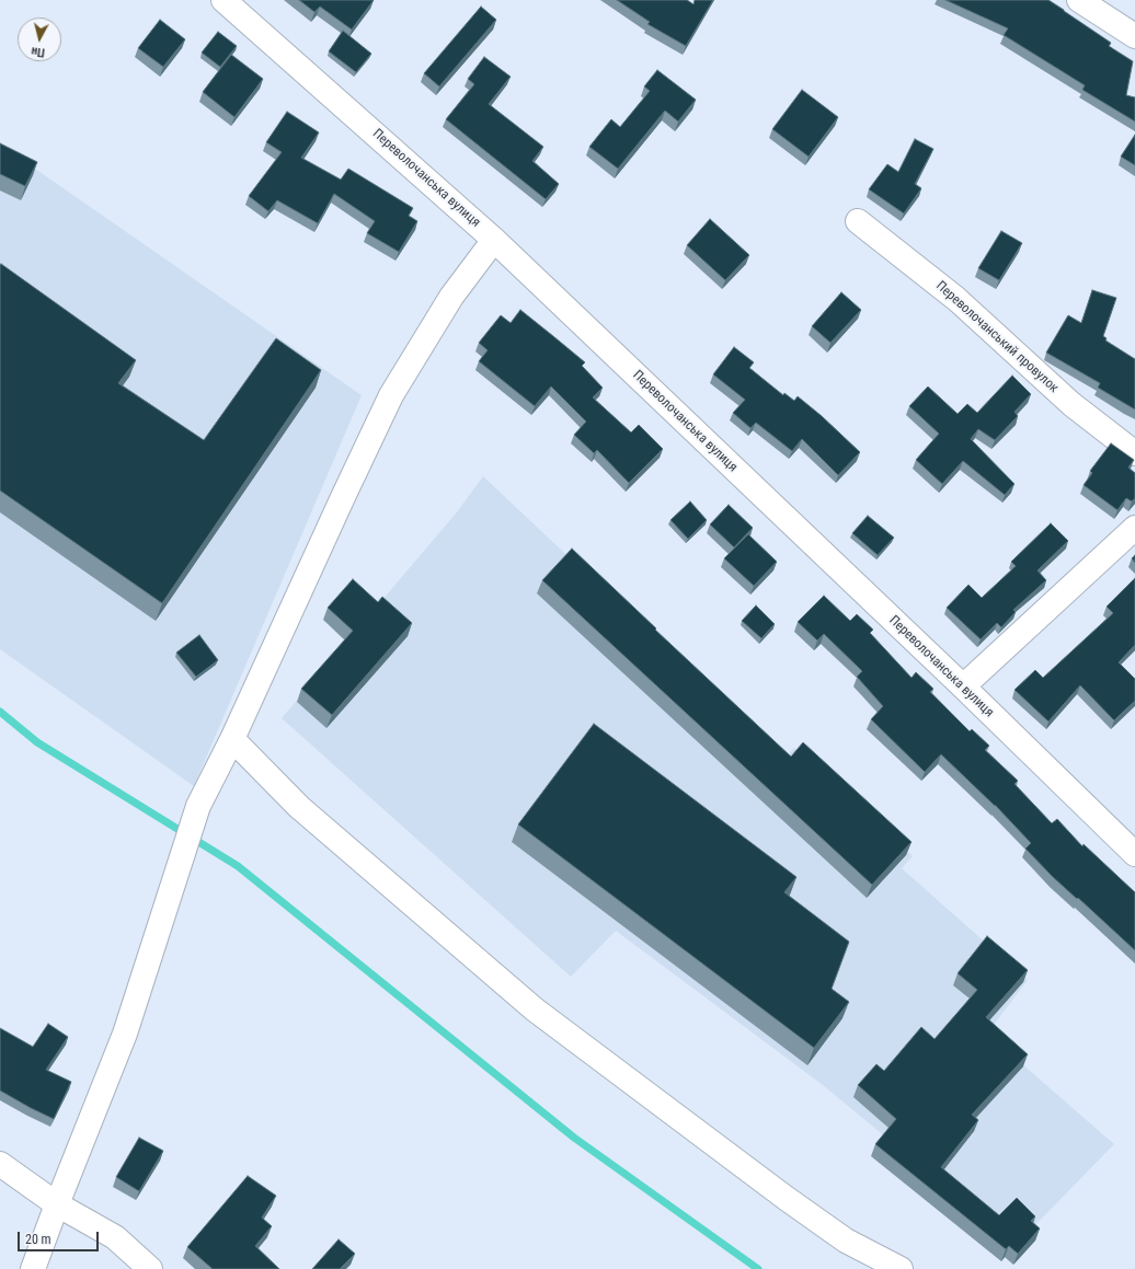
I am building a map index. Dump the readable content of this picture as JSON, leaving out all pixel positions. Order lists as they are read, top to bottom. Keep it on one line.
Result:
{"streets":{"street":["Переволочанська вулиця","Переволочанський провулок"]},"scale_bar":"20 m","north":"bottom"}
